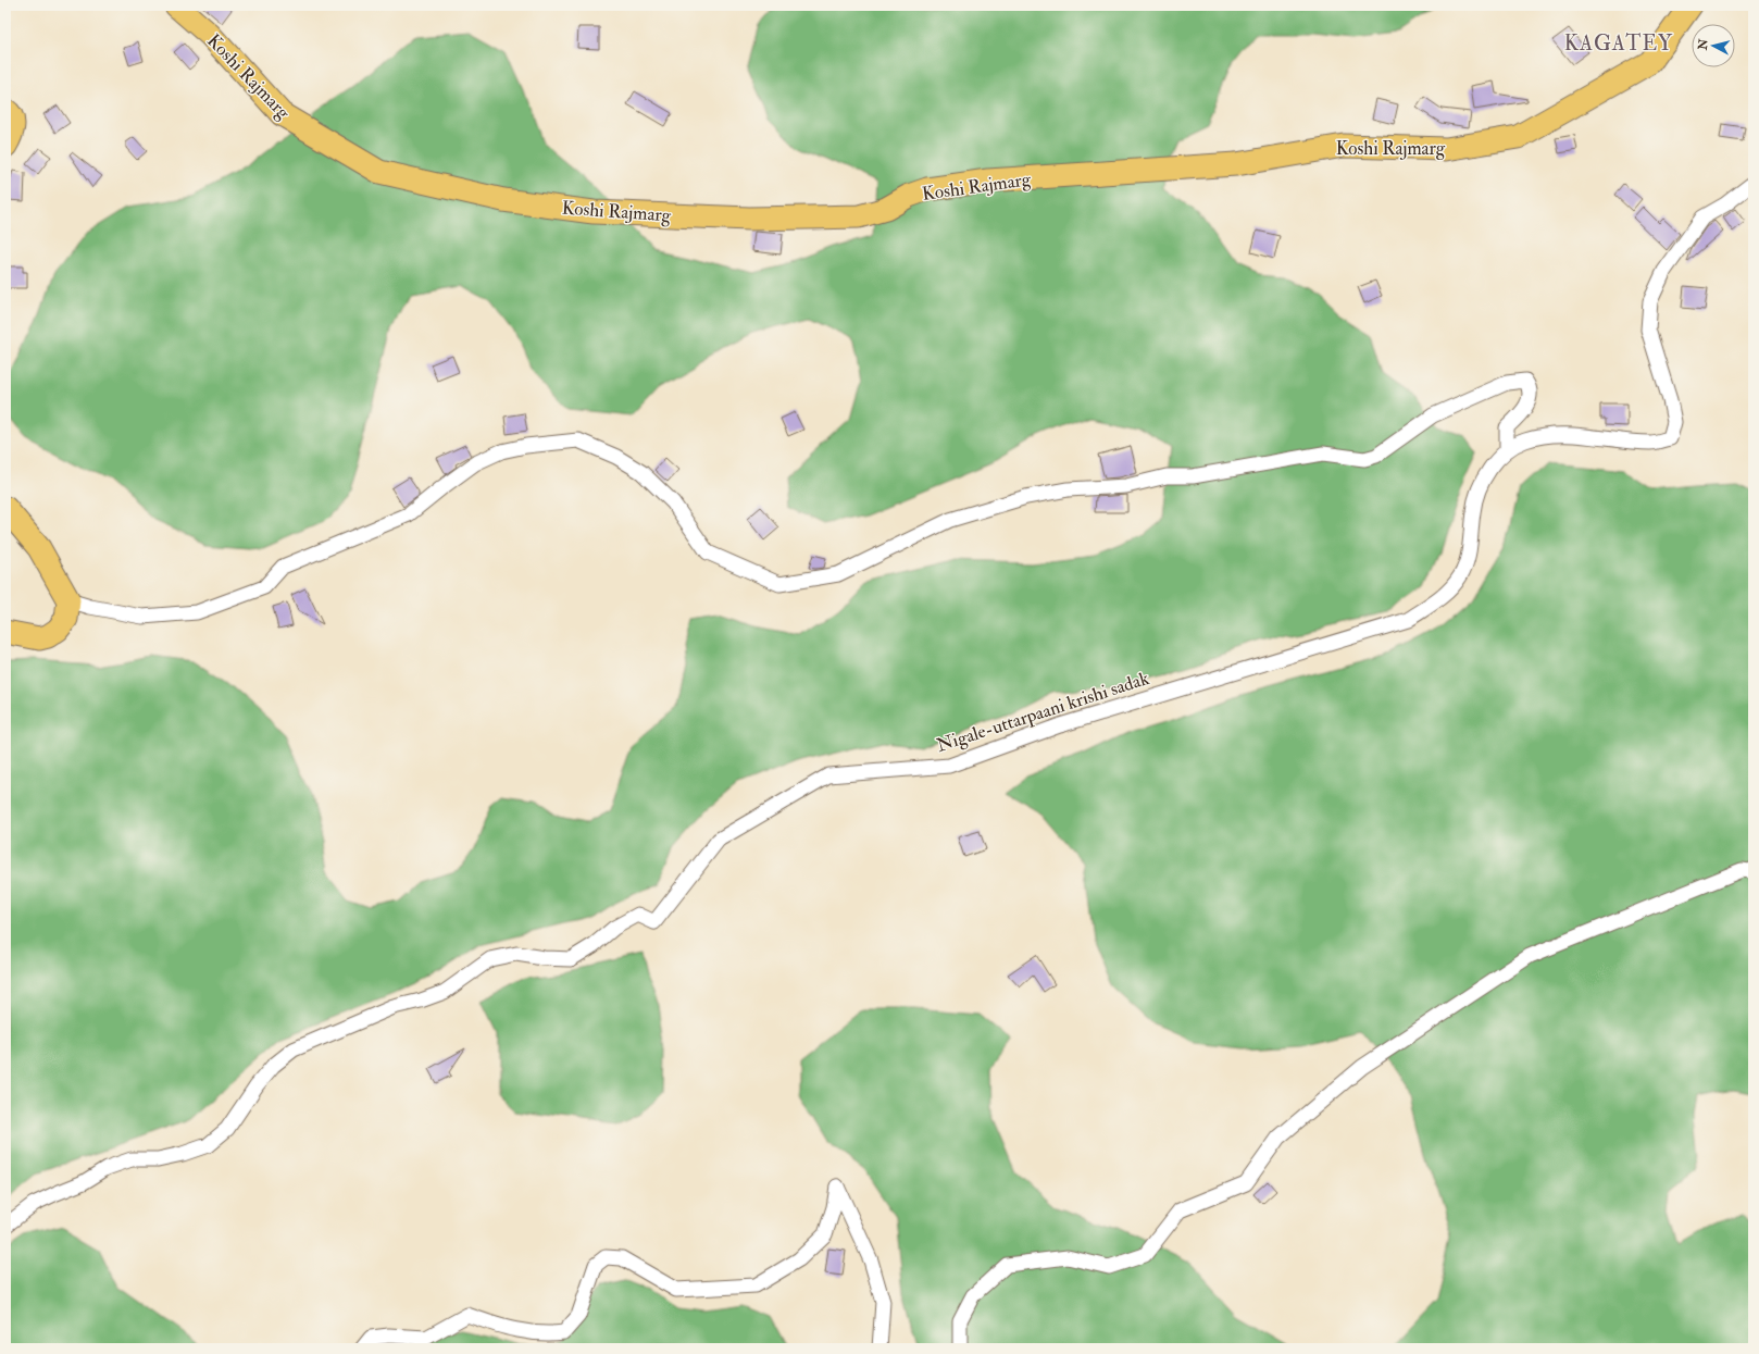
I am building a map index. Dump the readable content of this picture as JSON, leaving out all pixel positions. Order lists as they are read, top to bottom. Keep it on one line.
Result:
{"streets":{"main road":["Koshi Rajmarg"],"street":["Nigale-uttarpaani krishi sadak"]},"districts":["KAGATEY"],"north":"left"}
